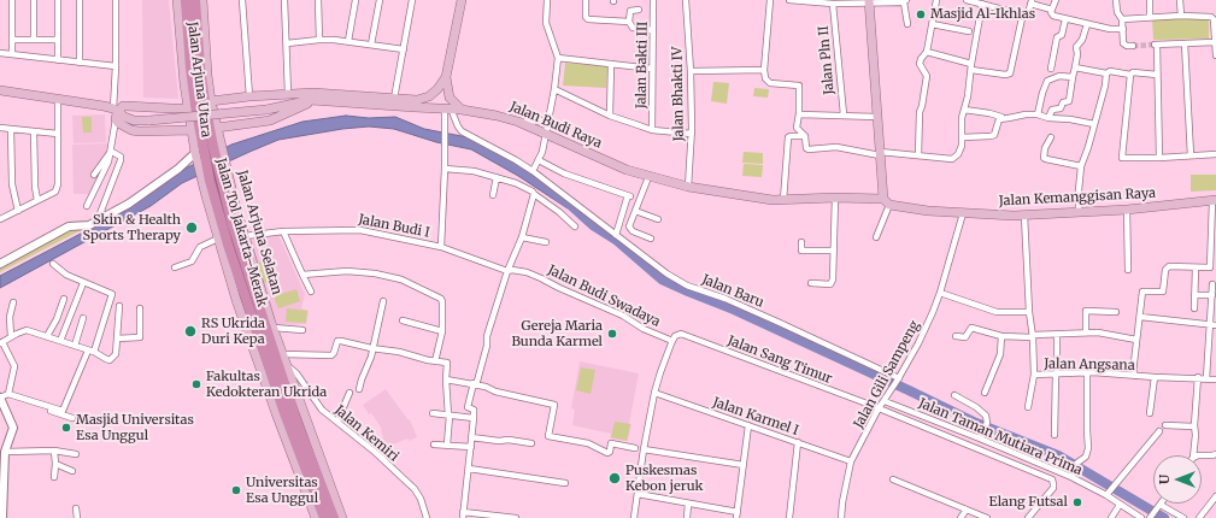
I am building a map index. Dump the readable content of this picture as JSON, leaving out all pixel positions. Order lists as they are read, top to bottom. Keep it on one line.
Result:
{"streets":{"highway":["Jalan Tol Jakarta–Merak"],"main road":["Jalan Arjuna Utara","Jalan Budi Raya","Jalan Kemanggisan Raya","Jalan Arjuna Selatan"],"street":["Jalan Pln II","Jalan Bakti III","Jalan Bhakti IV","Jalan Budi I","Jalan Baru","Jalan Budi Swadaya","Jalan Sang Timur","Jalan Angsana","Jalan Gili Sampeng","Jalan Karmel I","Jalan Kemiri","Jalan Taman Mutiara Prima"]},"crossings":[["Jalan Arjuna Utara","Jalan Tol Jakarta–Merak"],["Jalan Bhakti IV","Jalan Budi Raya"],["Jalan Budi Raya","Jalan Kemanggisan Raya"],["Jalan Budi Raya","Jalan Baru"],["Jalan Kemanggisan Raya","Jalan Angsana"],["Jalan Kemanggisan Raya","Jalan Gili Sampeng"],["Jalan Budi I","Jalan Arjuna Selatan"],["Jalan Budi I","Jalan Budi Swadaya"],["Jalan Tol Jakarta–Merak","Jalan Arjuna Selatan"],["Jalan Arjuna Selatan","Jalan Kemiri"],["Jalan Baru","Jalan Gili Sampeng"],["Jalan Budi Swadaya","Jalan Sang Timur"],["Jalan Sang Timur","Jalan Gili Sampeng"],["Jalan Gili Sampeng","Jalan Karmel I"],["Jalan Gili Sampeng","Jalan Taman Mutiara Prima"]],"places":["Masjid Al-Ikhlas","Skin & Health Sports Therapy","RS Ukrida Duri Kepa","Gereja Maria Bunda Karmel","Fakultas Kedokteran Ukrida","Masjid Universitas Esa Unggul","Puskesmas Kebon jeruk","Universitas Esa Unggul","Elang Futsal"],"north":"left"}
